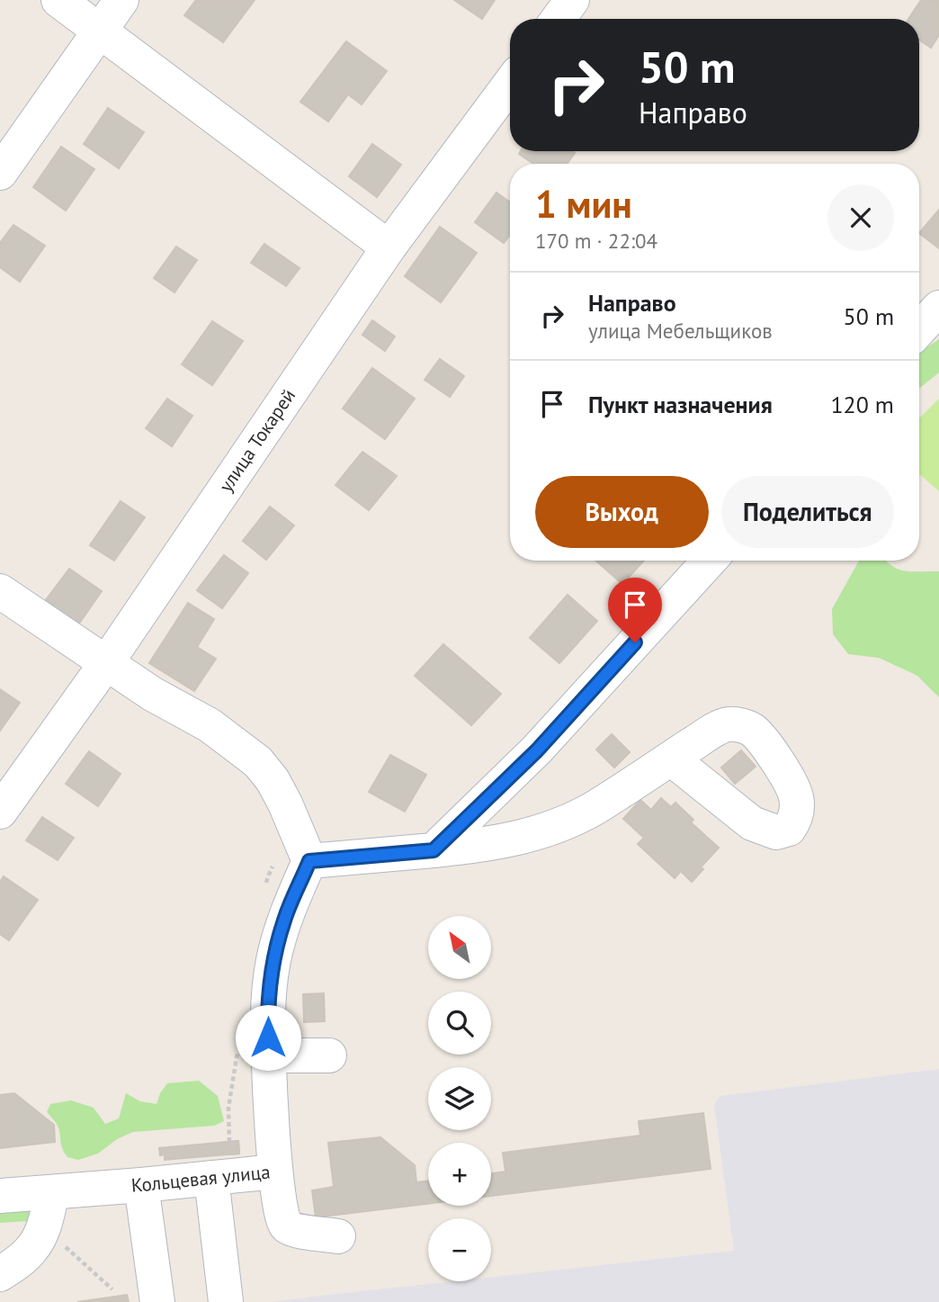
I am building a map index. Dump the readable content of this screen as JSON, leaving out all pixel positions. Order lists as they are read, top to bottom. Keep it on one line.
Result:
{"streets":{"street":["улица Токарей","Кольцевая улица"]},"north":"top left","page":{"turn":["50 m","Направо"],"heading":["1 мин","170 m · 22:04"],"list":[{"name":"Направо","note":"улица Мебельщиков","value":"50 m"},{"name":"Пункт назначения","value":"120 m"}],"buttons":["Выход","Поделиться"],"map_buttons":["+","−"]}}
